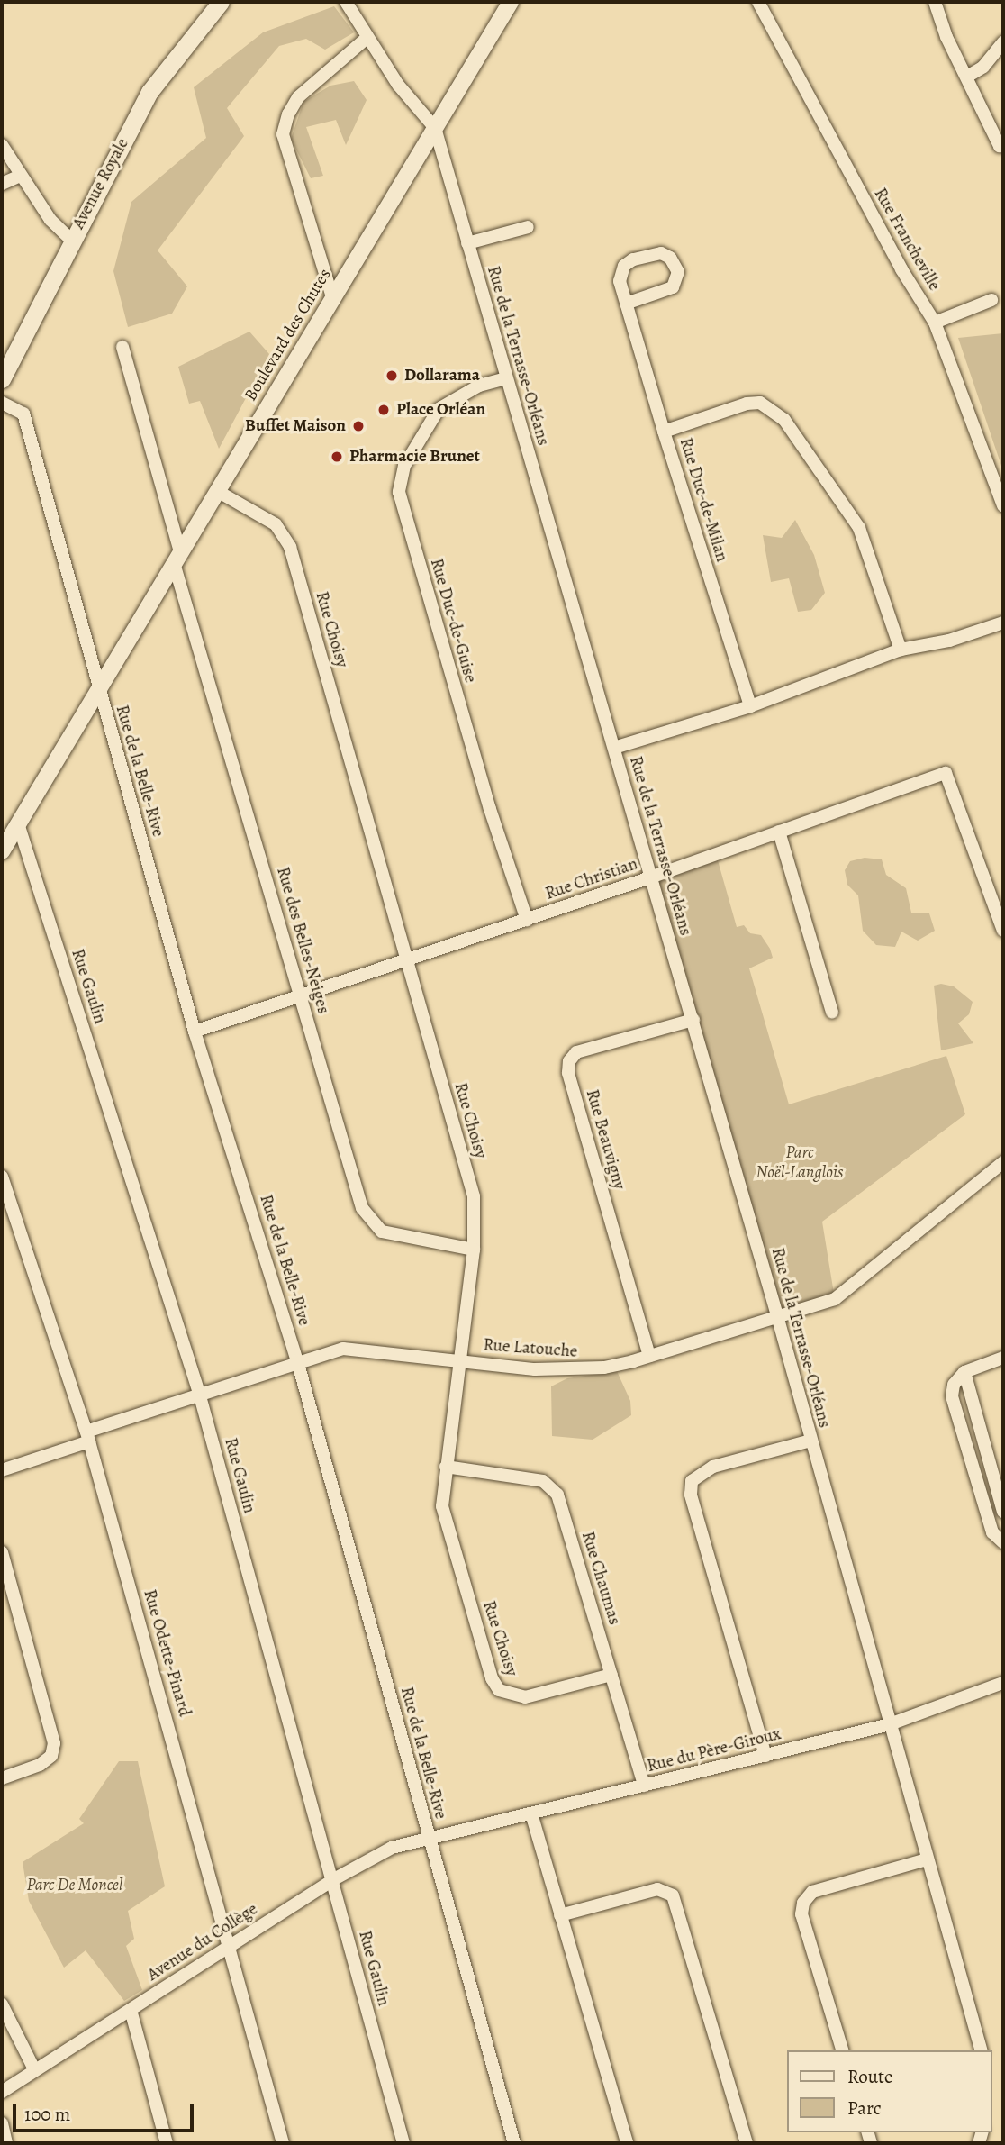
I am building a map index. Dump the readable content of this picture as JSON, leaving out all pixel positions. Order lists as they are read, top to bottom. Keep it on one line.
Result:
{"streets":{"main road":["Avenue Royale"],"street":["Rue Francheville","Boulevard des Chutes","Rue de la Terrasse-Orléans","Rue Duc-de-Milan","Rue Duc-de-Guise","Rue Choisy","Rue de la Belle-Rive","Rue Christian","Rue des Belles-Neiges","Rue Gaulin","Rue Beauvigny","Rue Latouche","Rue Chaumas","Rue Odette-Pinard","Rue du Père-Giroux","Avenue du Collège"]},"crossings":[["Boulevard des Chutes","Rue de la Terrasse-Orléans"],["Boulevard des Chutes","Rue Choisy"],["Boulevard des Chutes","Rue de la Belle-Rive"],["Boulevard des Chutes","Rue des Belles-Neiges"],["Boulevard des Chutes","Rue Gaulin"],["Rue de la Terrasse-Orléans","Rue Duc-de-Guise"],["Rue de la Terrasse-Orléans","Rue Christian"],["Rue de la Terrasse-Orléans","Rue Beauvigny"],["Rue de la Terrasse-Orléans","Rue Latouche"],["Rue de la Terrasse-Orléans","Rue du Père-Giroux"],["Rue Duc-de-Guise","Rue Christian"],["Rue Choisy","Rue Christian"],["Rue Choisy","Rue des Belles-Neiges"],["Rue Choisy","Rue Latouche"],["Rue Choisy","Rue Chaumas"],["Rue de la Belle-Rive","Rue Christian"],["Rue de la Belle-Rive","Rue Latouche"],["Rue de la Belle-Rive","Rue du Père-Giroux"],["Rue de la Belle-Rive","Avenue du Collège"],["Rue Christian","Rue des Belles-Neiges"],["Rue Gaulin","Rue Latouche"],["Rue Gaulin","Avenue du Collège"],["Rue Beauvigny","Rue Latouche"],["Rue Latouche","Rue Odette-Pinard"],["Rue Chaumas","Rue du Père-Giroux"],["Rue Odette-Pinard","Avenue du Collège"],["Rue du Père-Giroux","Avenue du Collège"]],"parks":["Parc Noël-Langlois","Parc De Moncel"],"places":["Dollarama","Place Orléan","Buffet Maison","Pharmacie Brunet"],"legend":["Route","Parc"],"scale_bar":"100 m"}
